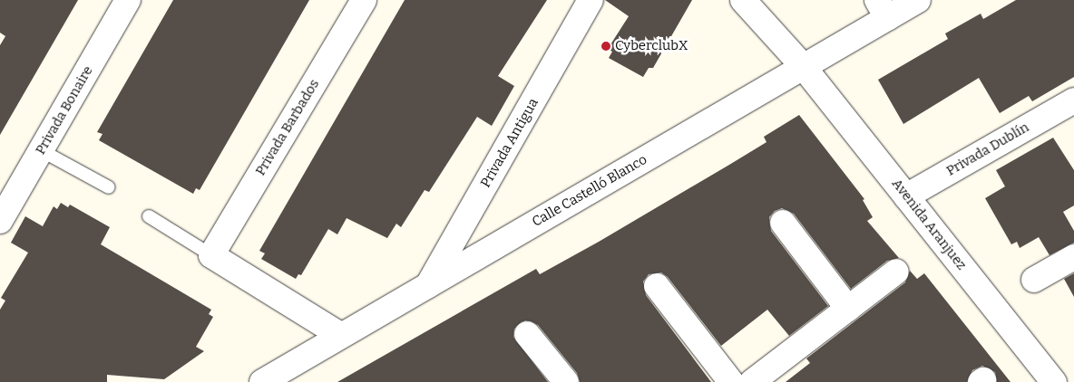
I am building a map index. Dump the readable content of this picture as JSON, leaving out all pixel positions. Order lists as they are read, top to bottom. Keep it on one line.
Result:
{"streets":{"street":["Privada Bonaire","Privada Barbados","Privada Antigua","Privada Dublín","Calle Castelló Blanco","Avenida Aranjuez"]},"crossings":[["Privada Antigua","Calle Castelló Blanco"],["Privada Dublín","Avenida Aranjuez"],["Calle Castelló Blanco","Avenida Aranjuez"]],"places":["CyberclubX"]}
